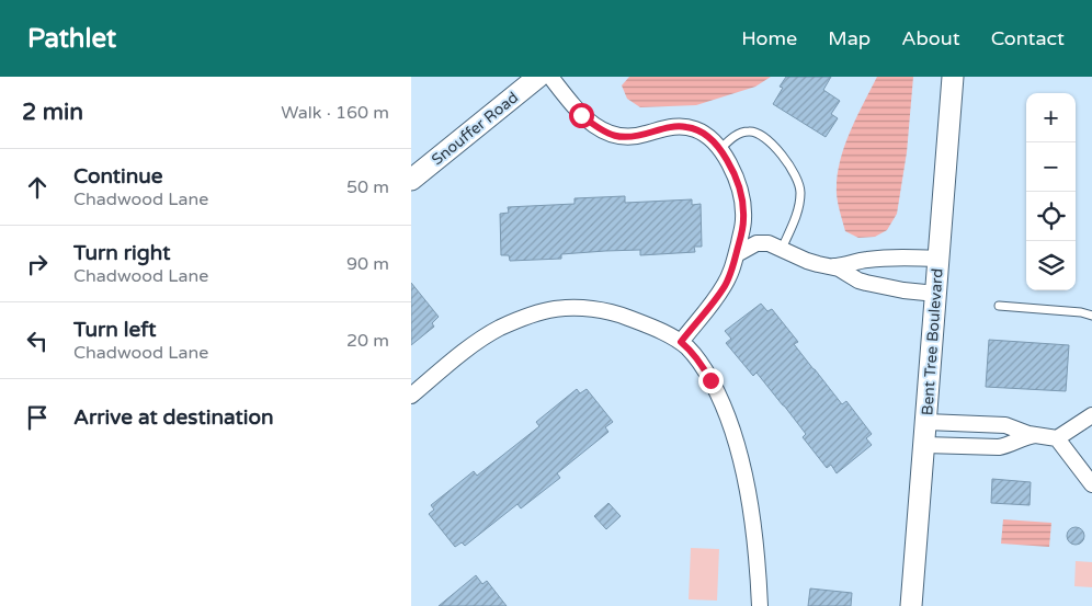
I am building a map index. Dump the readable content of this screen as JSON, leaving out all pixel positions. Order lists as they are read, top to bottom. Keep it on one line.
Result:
{"streets":{"main road":["Snouffer Road","Bent Tree Boulevard"]},"page":{"header":"Pathlet","nav":["Home","Map","About","Contact"],"heading":["2 min","Walk · 160 m"],"map_buttons":["+","−"],"list":[["Continue","Chadwood Lane","50 m"],["Turn right","Chadwood Lane","90 m"],["Turn left","Chadwood Lane","20 m"],"Arrive at destination"]}}
